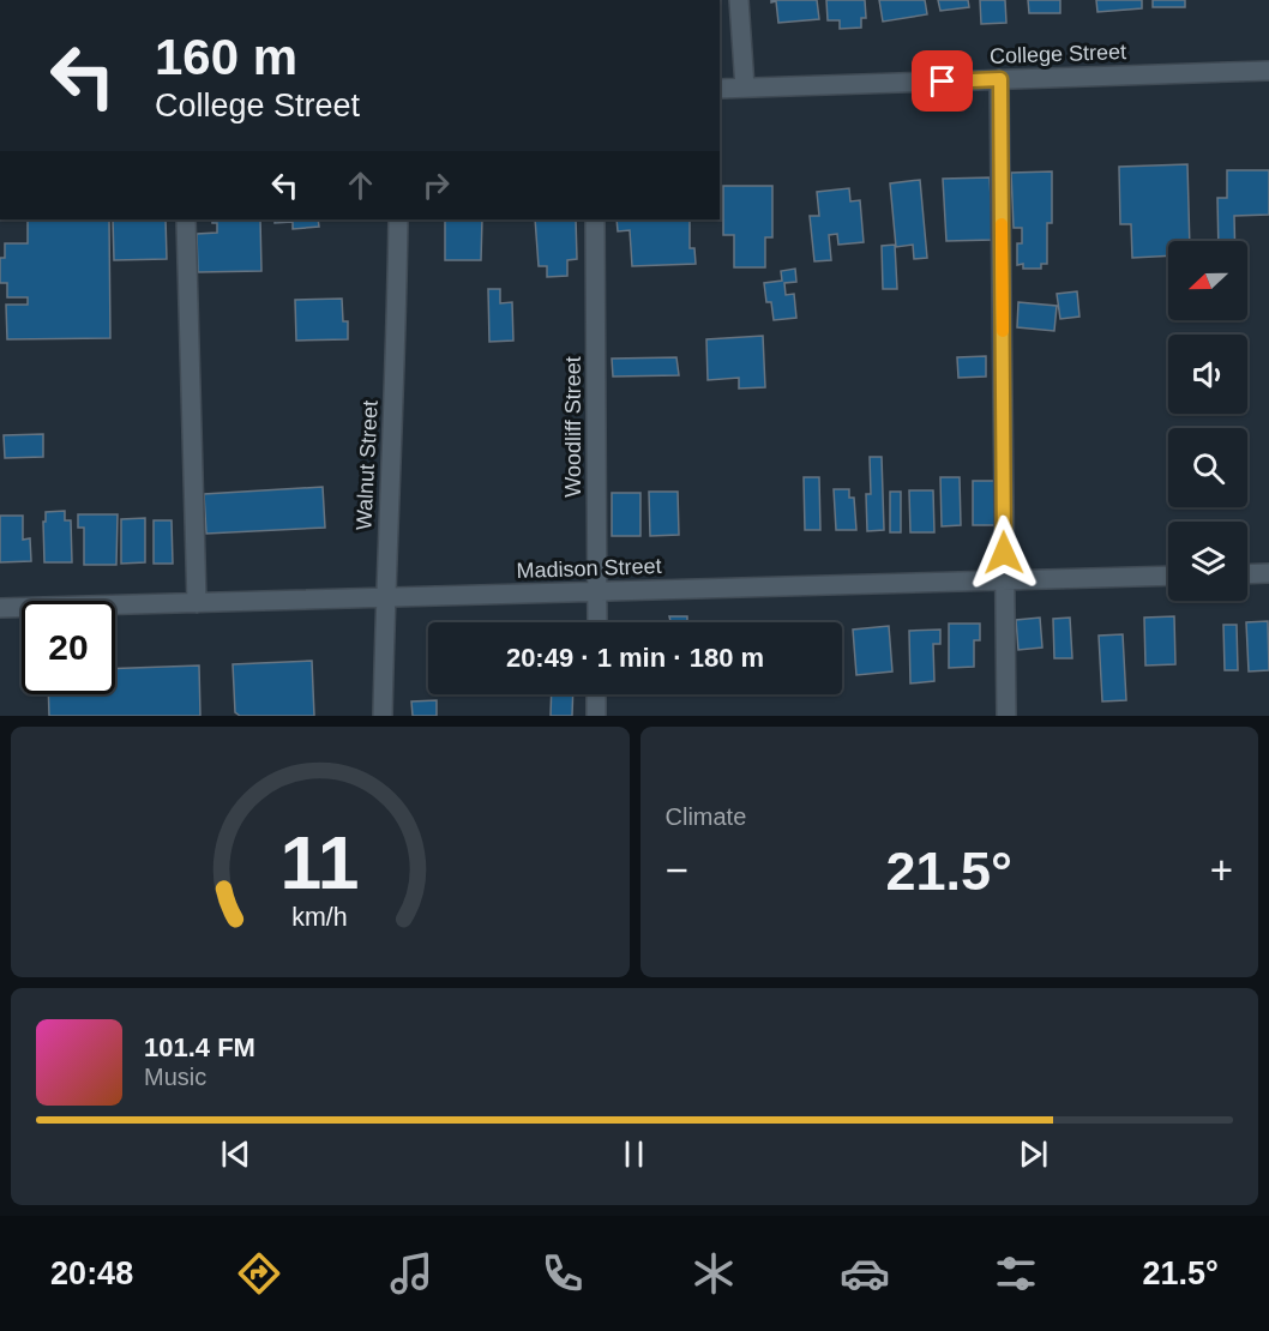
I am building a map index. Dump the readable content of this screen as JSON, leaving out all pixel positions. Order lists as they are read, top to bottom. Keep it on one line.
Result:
{"streets":{"street":["College Street","Woodliff Street","Walnut Street","Madison Street"]},"crossings":[["Woodliff Street","Madison Street"],["Walnut Street","Madison Street"]],"north":"left","page":{"turn":["160 m","College Street"],"limit":"20","trip":"20:49 · 1 min · 180 m","tile":"Climate","heat":["−","21.5°","+"],"song":["101.4 FM","Music"],"tabs":["20:48","21.5°"],"gauge":["11","km/h"]}}
